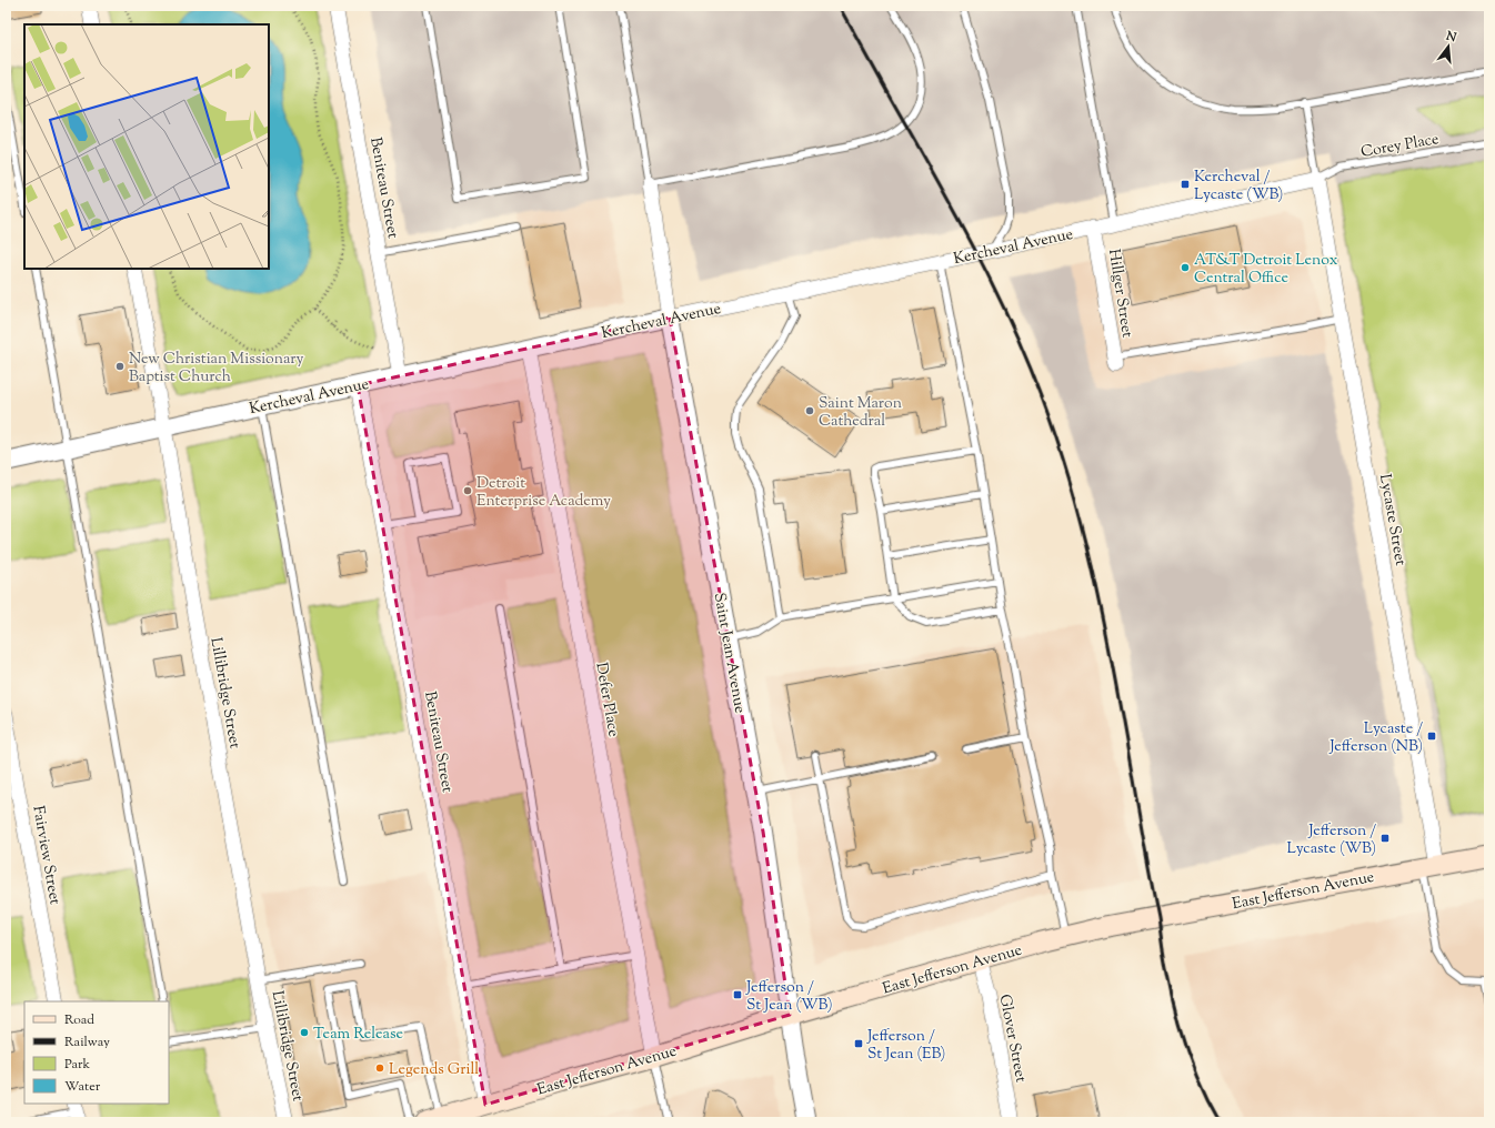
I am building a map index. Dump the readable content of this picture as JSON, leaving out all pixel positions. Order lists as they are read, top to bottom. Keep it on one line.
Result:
{"streets":{"main road":["East Jefferson Avenue"],"street":["Beniteau Street","Kercheval Avenue","Hillger Street","Lycaste Street","Saint Jean Avenue","Lillibridge Street","Defer Place","Fairview Street","Glover Street"],"lane":["Corey Place"]},"crossings":[["Corey Place","Kercheval Avenue"],["Corey Place","Lycaste Street"],["Beniteau Street","Kercheval Avenue"],["Beniteau Street","East Jefferson Avenue"],["Kercheval Avenue","Hillger Street"],["Kercheval Avenue","Lycaste Street"],["Kercheval Avenue","Saint Jean Avenue"],["Kercheval Avenue","Lillibridge Street"],["Kercheval Avenue","Defer Place"],["Lycaste Street","East Jefferson Avenue"],["Saint Jean Avenue","East Jefferson Avenue"],["Defer Place","East Jefferson Avenue"],["East Jefferson Avenue","Glover Street"]],"places":{"transit":["Kercheval / Lycaste (WB)","Lycaste / Jefferson (NB)","Jefferson / Lycaste (WB)","Jefferson / St Jean (WB)","Jefferson / St Jean (EB)"],"other":["AT&T Detroit Lenox Central Office","New Christian Missionary Baptist Church","Saint Maron Cathedral","Detroit Enterprise Academy","Team Release","Legends Grill"]},"legend":["Road","Railway","Park","Water"],"north":"top"}
